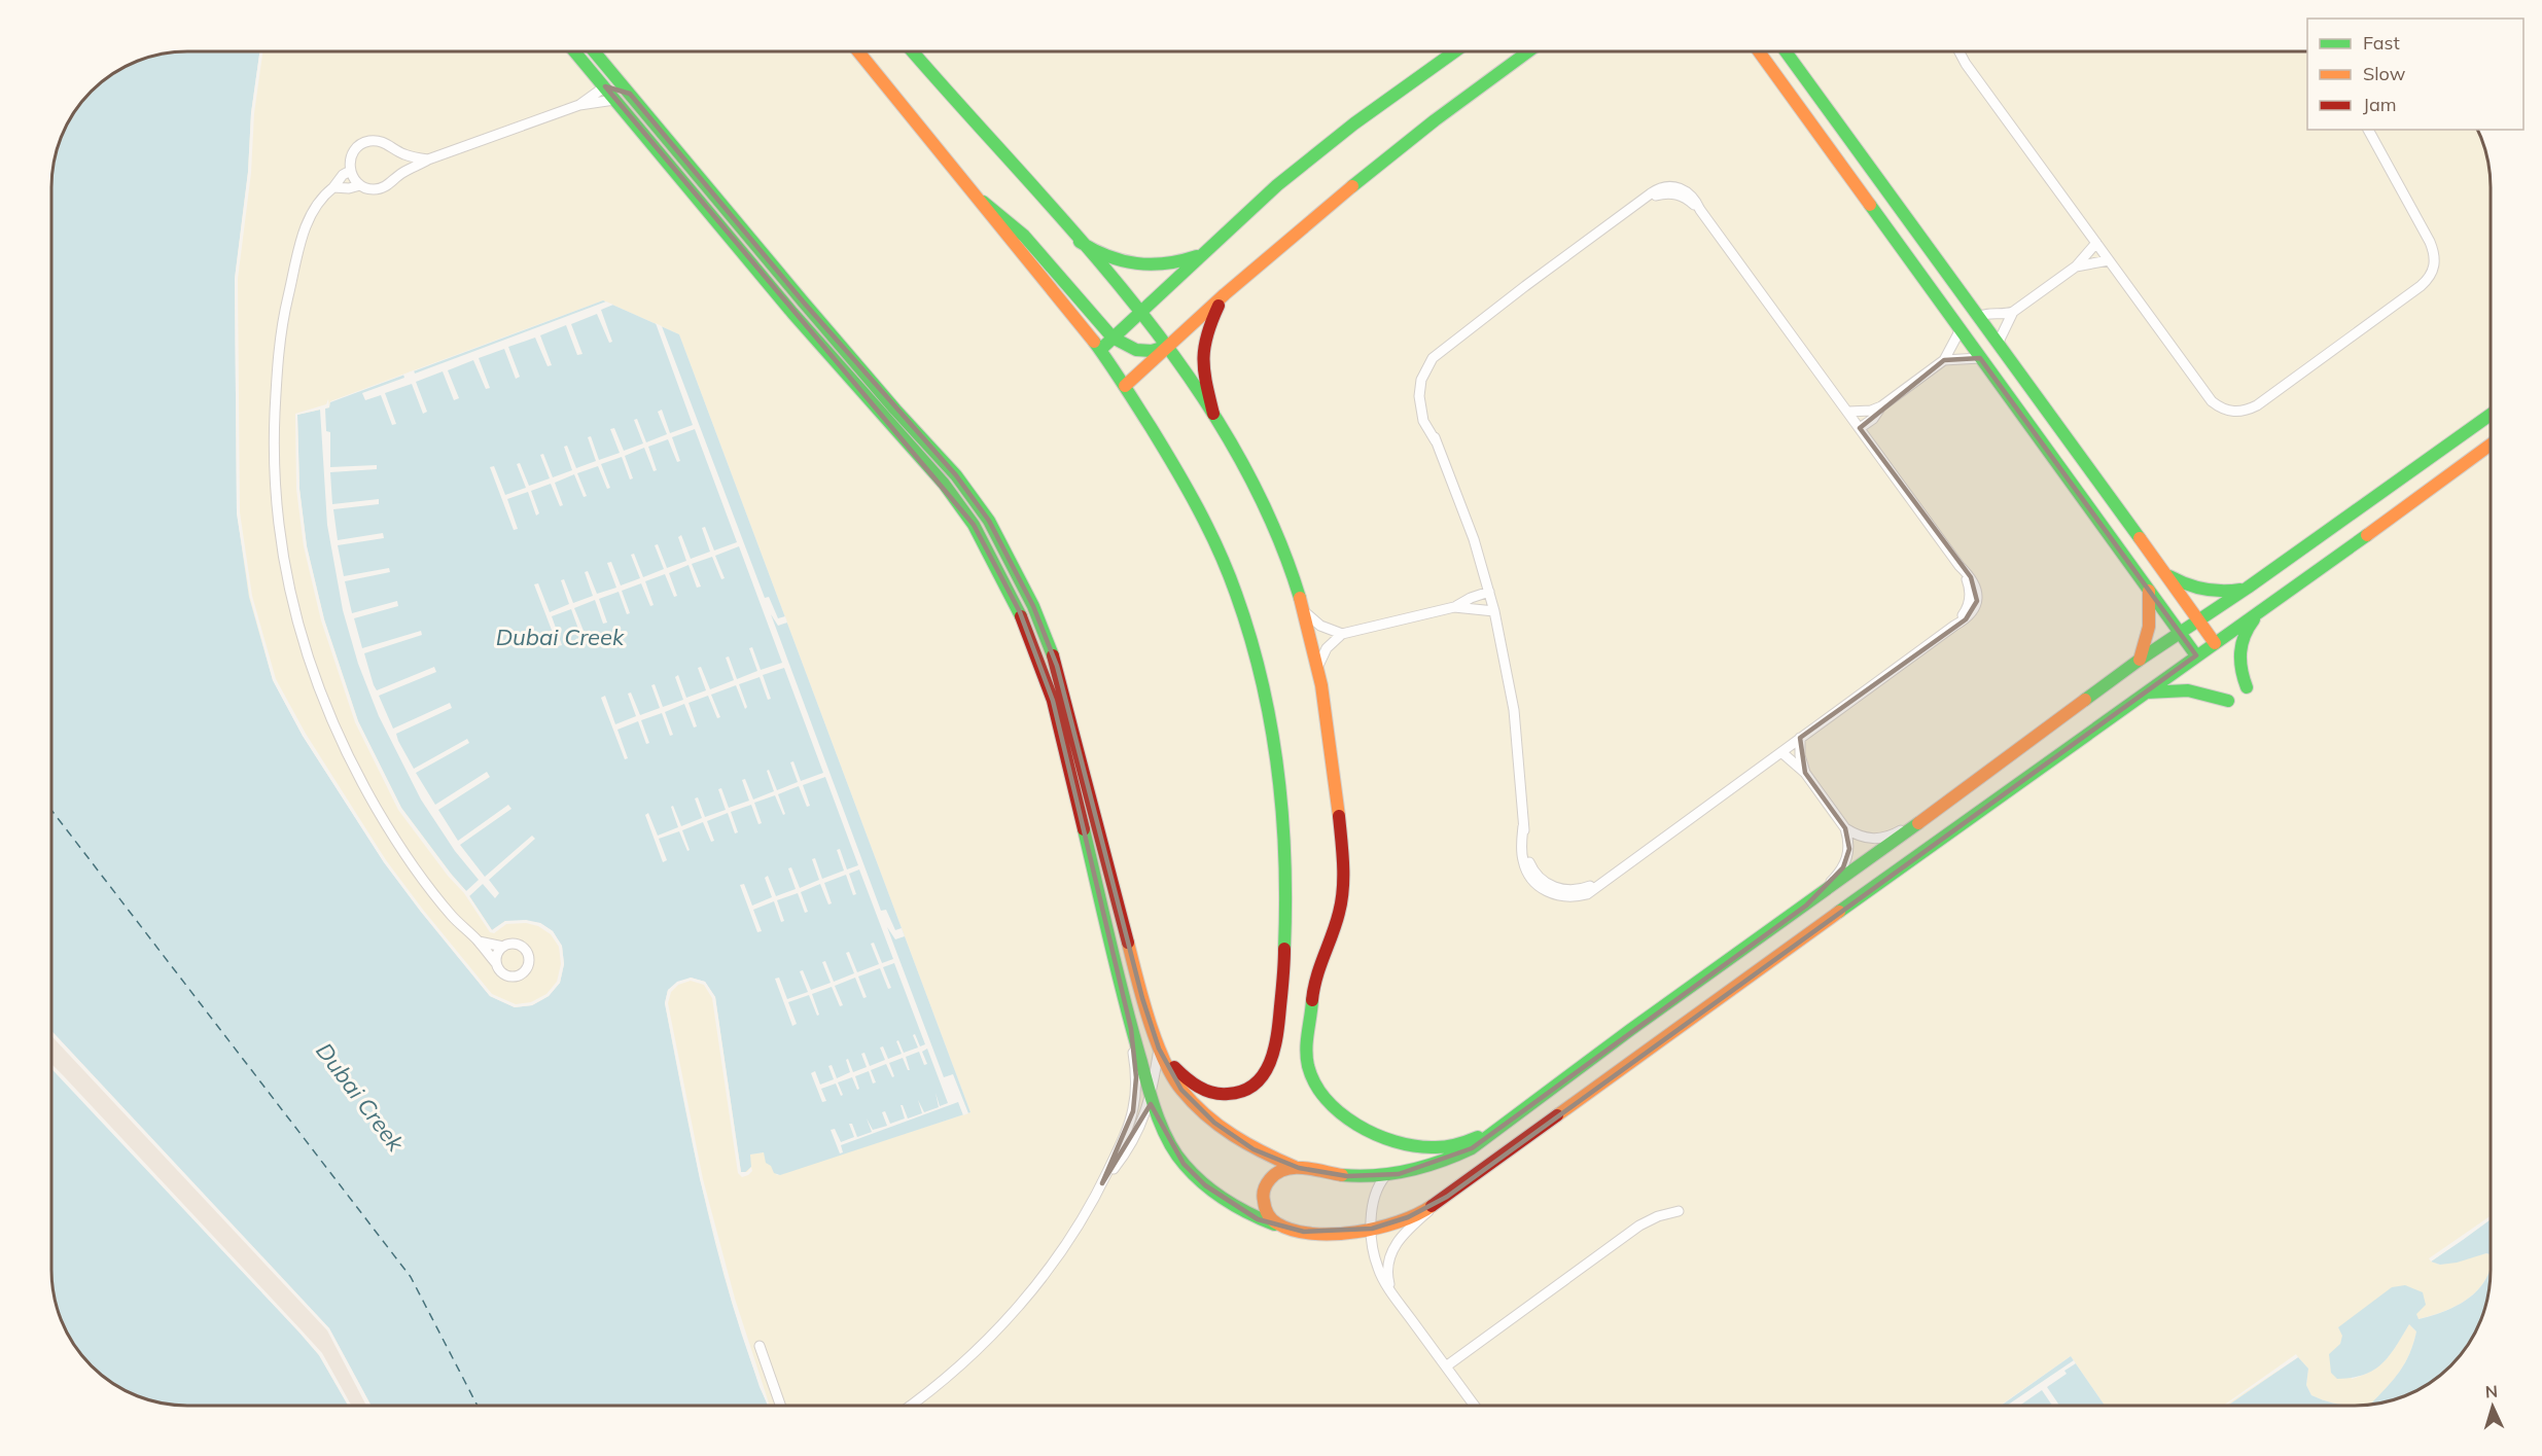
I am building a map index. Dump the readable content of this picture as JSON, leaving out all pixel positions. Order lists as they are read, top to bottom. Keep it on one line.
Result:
{"water":["Dubai Creek"],"legend":["Fast","Slow","Jam"],"north":"top"}
